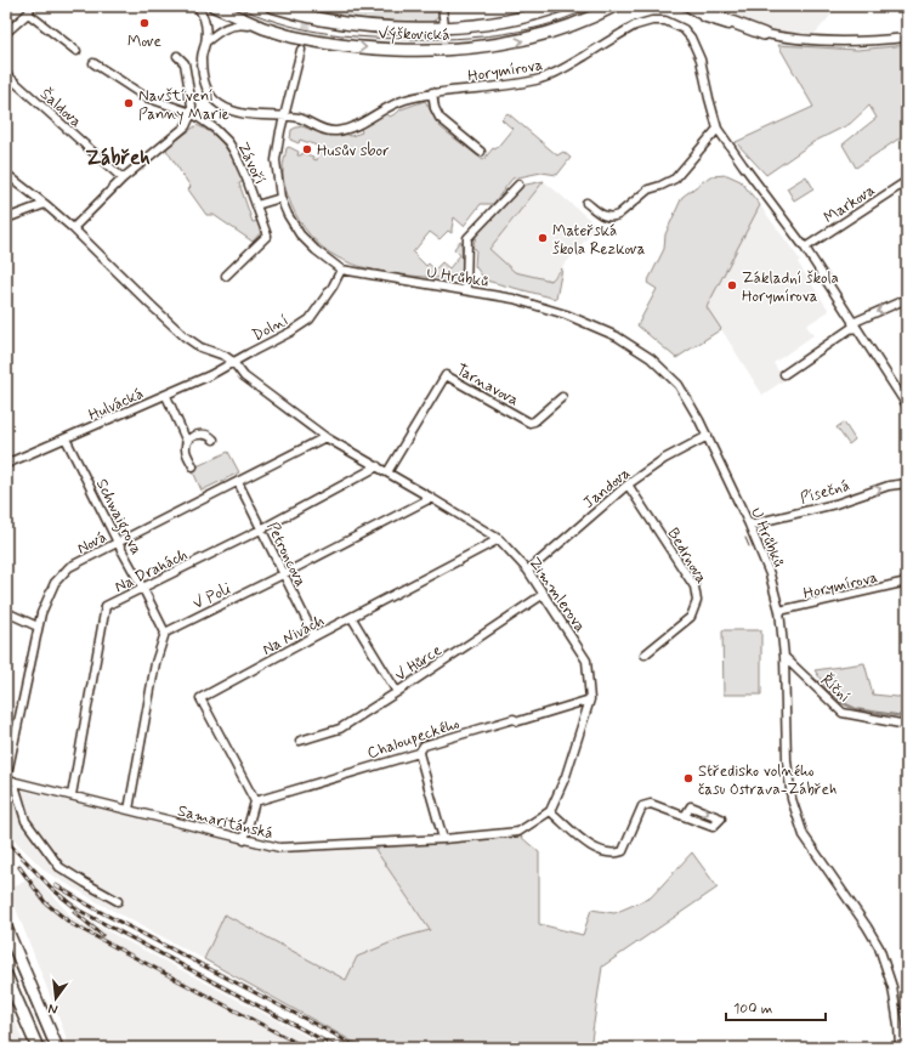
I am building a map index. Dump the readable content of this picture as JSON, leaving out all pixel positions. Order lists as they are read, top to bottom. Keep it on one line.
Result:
{"streets":{"street":["Výškovická","Horymírova","Šaldova","Závoří","Markova","U Hrůbků","Dolní","Tarnavova","Hulvácká","Jandova","Písečná","Schwaigrova","Nová","Petroncova","Bedrnova","Na Drahách","Zimmlerova","V Poli","Na Nivách","V Hůrce","Říční","Chaloupeckého","Samaritánská"]},"crossings":[["Horymírova","Markova"],["Horymírova","U Hrůbků"],["U Hrůbků","Dolní"],["U Hrůbků","Jandova"],["U Hrůbků","Písečná"],["U Hrůbků","Říční"],["Dolní","Hulvácká"],["Dolní","Zimmlerova"],["Tarnavova","Zimmlerova"],["Hulvácká","Schwaigrova"],["Hulvácká","Zimmlerova"],["Jandova","Bedrnova"],["Jandova","Zimmlerova"],["Schwaigrova","Nová"],["Schwaigrova","Na Drahách"],["Schwaigrova","V Poli"],["Nová","Petroncova"],["Nová","Zimmlerova"],["Nová","Samaritánská"],["Petroncova","Na Drahách"],["Petroncova","V Poli"],["Petroncova","Na Nivách"],["Na Drahách","Zimmlerova"],["Na Drahách","Samaritánská"],["Zimmlerova","V Poli"],["Zimmlerova","Na Nivách"],["Zimmlerova","V Hůrce"],["Zimmlerova","Chaloupeckého"],["Na Nivách","Chaloupeckého"]],"one_way":["Písečná"],"districts":["Zábřeh"],"places":["Move","Navštívení Panny Marie","Husův sbor","Mateřská škola Rezkova","Základní škola Horymírova","Středisko volného času Ostrava-Zábřeh"],"scale_bar":"100 m","north":"bottom"}
